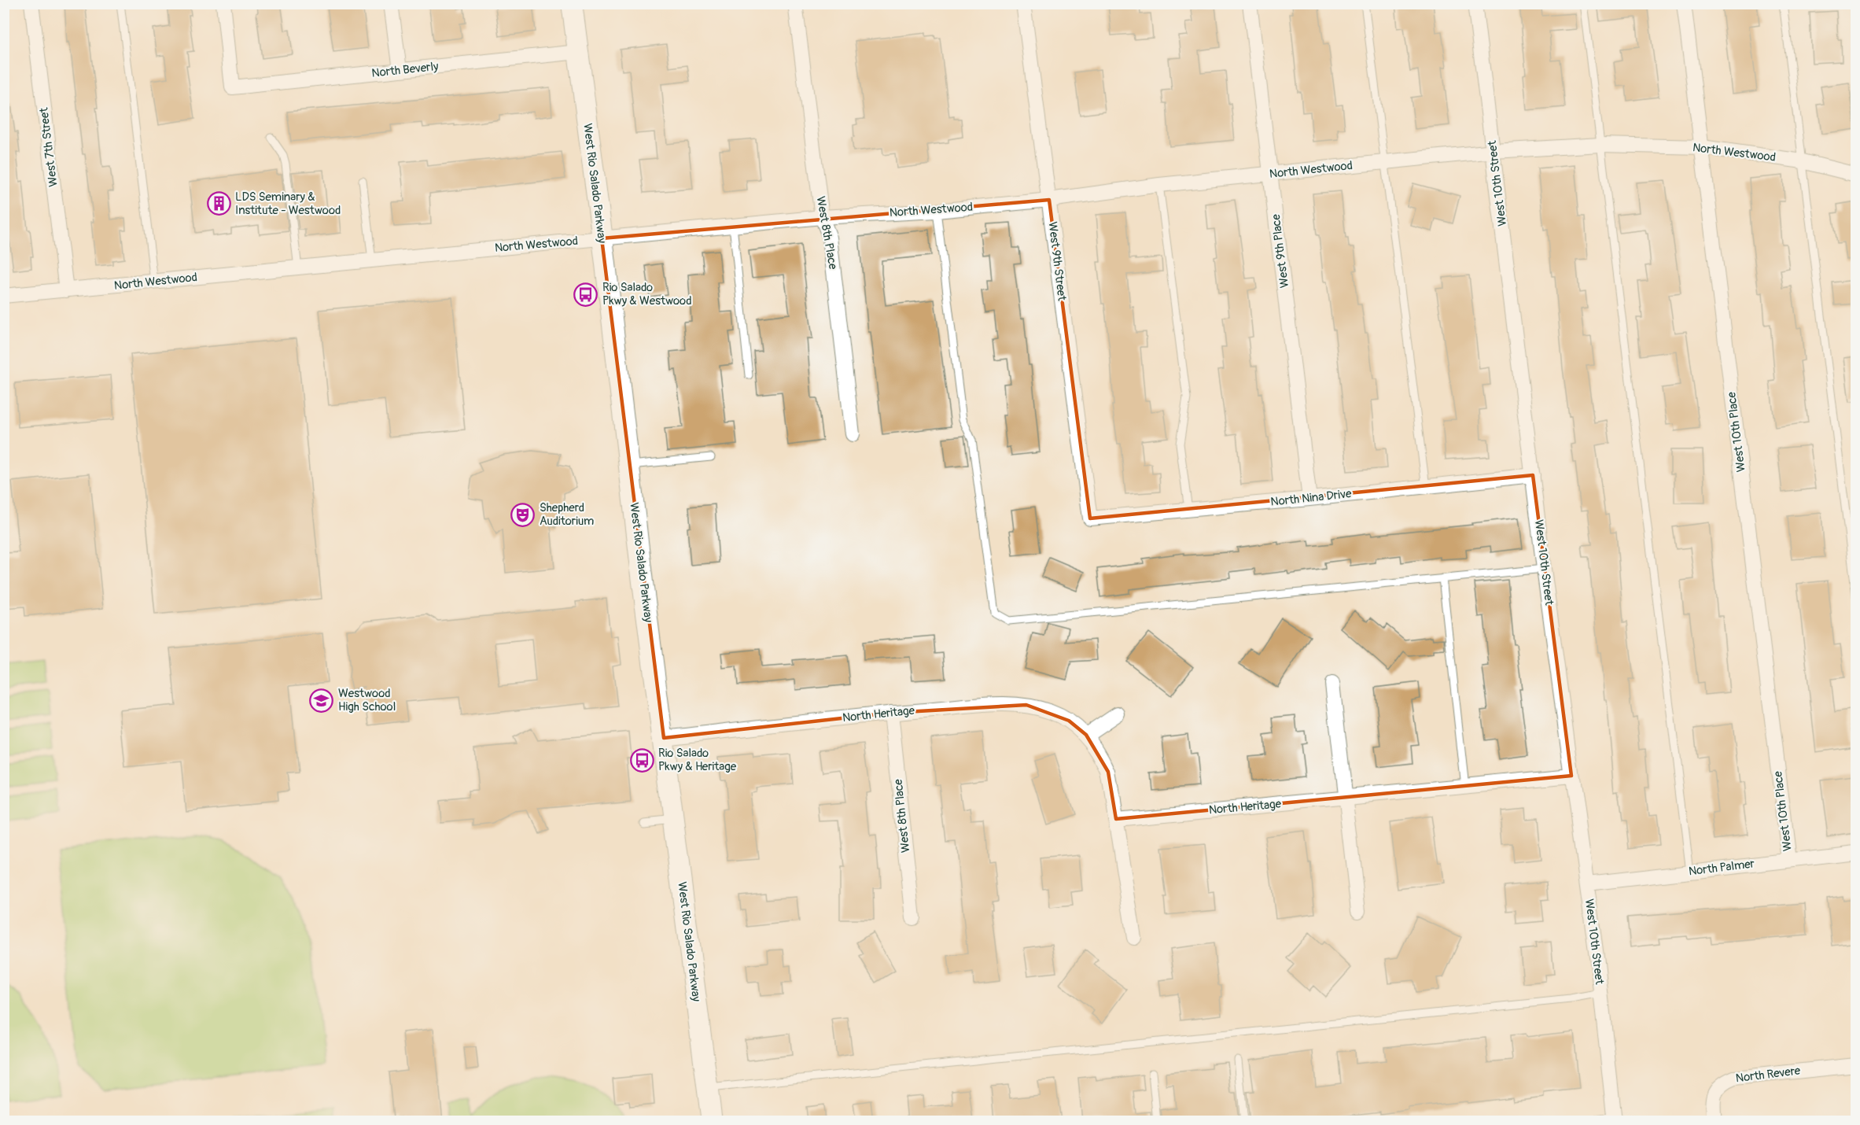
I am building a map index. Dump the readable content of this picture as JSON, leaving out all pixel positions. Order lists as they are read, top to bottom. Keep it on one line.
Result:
{"streets":{"main road":["West Rio Salado Parkway"],"street":["North Beverly","West 7th Street","North Westwood","West 10th Street","West 8th Place","West 9th Place","West 9th Street","West 10th Place","North Nina Drive","North Heritage","North Palmer","North Revere"]},"crossings":[["North Beverly","West Rio Salado Parkway"],["West 7th Street","North Westwood"],["North Westwood","West Rio Salado Parkway"],["North Westwood","West 10th Street"],["North Westwood","West 8th Place"],["North Westwood","West 9th Place"],["North Westwood","West 9th Street"],["North Westwood","West 10th Place"],["West Rio Salado Parkway","North Heritage"],["West 10th Street","North Nina Drive"],["West 10th Street","North Heritage"],["West 10th Street","North Palmer"],["West 8th Place","North Heritage"],["West 9th Place","North Nina Drive"],["West 9th Street","North Nina Drive"],["West 10th Place","North Palmer"]],"places":{"building":["LDS Seminary & Institute - Westwood"],"bus stop":["Rio Salado Pkwy & Westwood","Rio Salado Pkwy & Heritage"],"theatre":["Shepherd Auditorium"],"school or university":["Westwood High School"]}}
